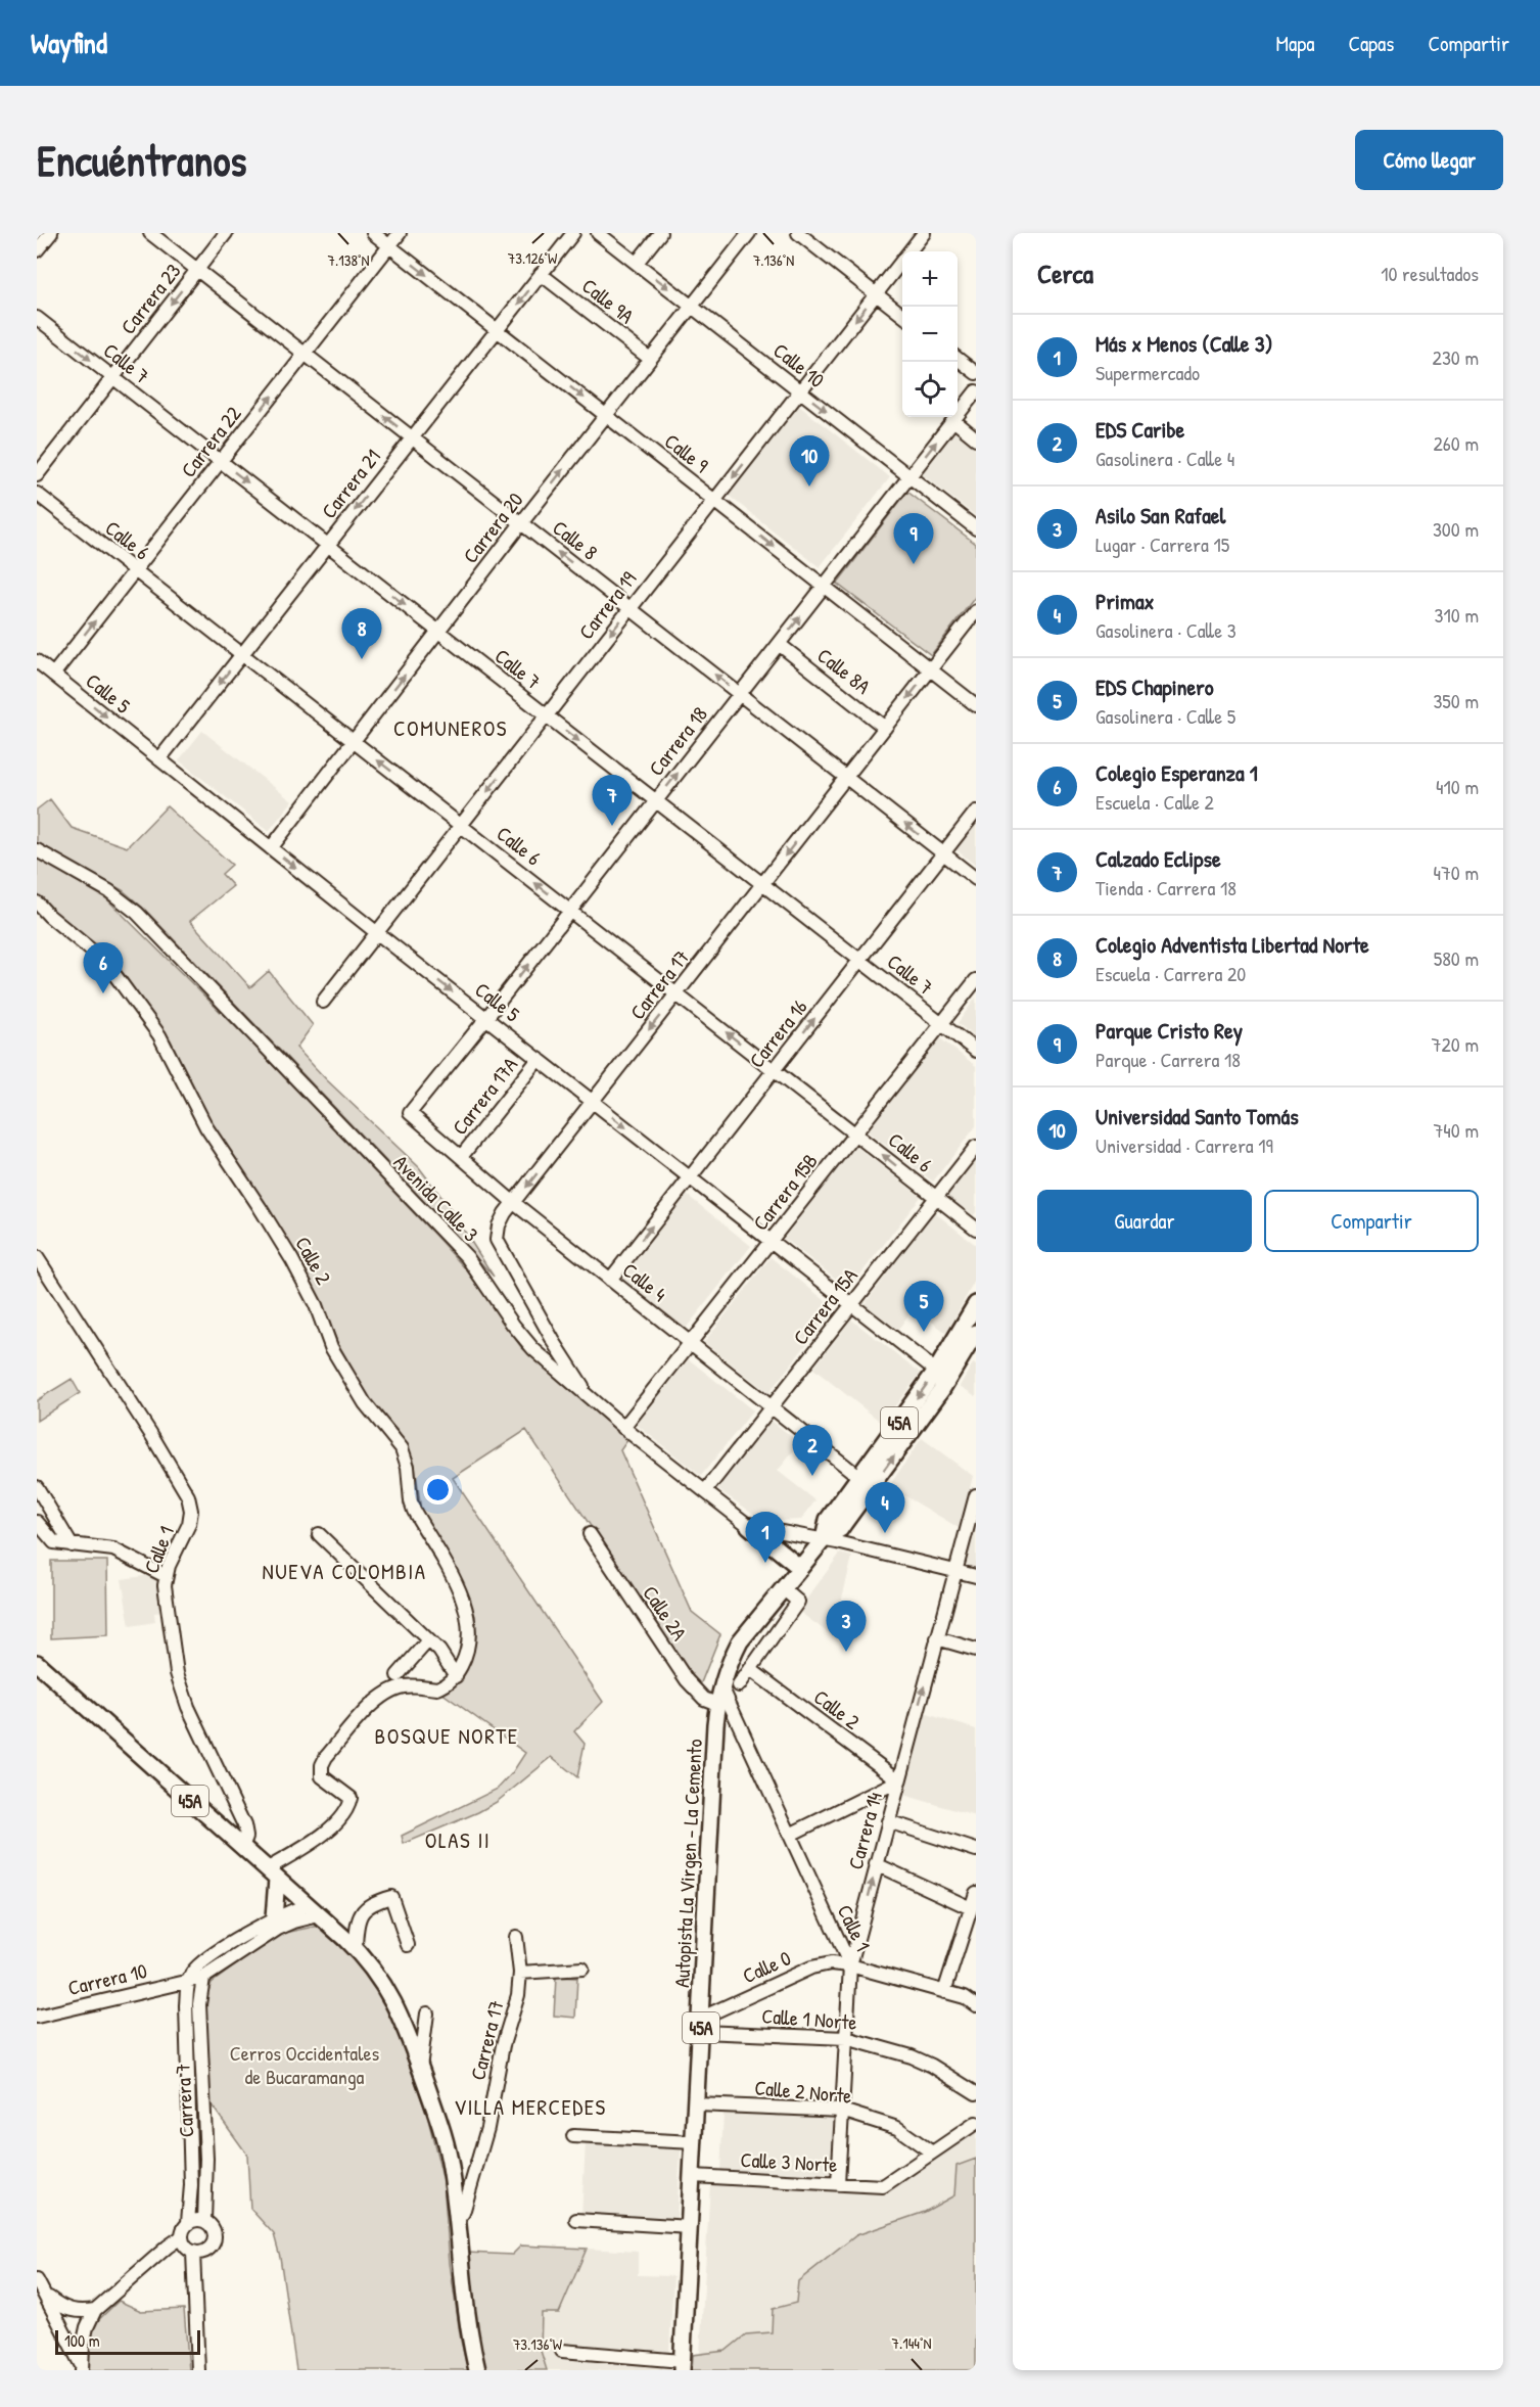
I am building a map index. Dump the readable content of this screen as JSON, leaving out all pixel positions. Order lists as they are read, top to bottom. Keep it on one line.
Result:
{"streets":{"main road":["45A","Autopista La Virgen - La Cemento"],"street":["Carrera 23","Calle 9A","Calle 7","Calle 10","Carrera 22","Calle 9","Carrera 21","Carrera 20","Calle 6","Calle 8","Carrera 19","Calle 8A","Calle 5","Carrera 18","Carrera 17","Carrera 16","Carrera 17A","Carrera 15B","Avenida Calle 3","Calle 2","Calle 4","Carrera 15A","Calle 1","Calle 2A","Carrera 14","Calle 0","Carrera 10","Calle 1 Norte","Calle 2 Norte","Carrera 7","Calle 3 Norte"]},"crossings":[["Carrera 23","Calle 7"],["Carrera 23","Calle 8"],["Calle 9A","Carrera 21"],["Calle 9A","Carrera 20"],["Calle 7","Carrera 22"],["Calle 7","Carrera 21"],["Calle 7","Carrera 20"],["Calle 7","Carrera 19"],["Calle 7","Carrera 18"],["Calle 7","Carrera 17"],["Calle 7","Carrera 16"],["Calle 7","Carrera 15B"],["Calle 10","Carrera 20"],["Calle 10","Carrera 19"],["Calle 10","Carrera 18"],["Carrera 22","Calle 9"],["Carrera 22","Calle 6"],["Carrera 22","Calle 8"],["Carrera 22","Calle 5"],["Calle 9","Carrera 21"],["Calle 9","Carrera 20"],["Calle 9","Carrera 19"],["Calle 9","Carrera 18"],["Calle 9","Carrera 17"],["Carrera 21","Calle 6"],["Carrera 21","Calle 8"],["Carrera 21","Calle 5"],["Carrera 20","Calle 6"],["Carrera 20","Calle 8"],["Carrera 20","Calle 5"],["Calle 6","Carrera 19"],["Calle 6","Carrera 18"],["Calle 6","Carrera 17"],["Calle 6","Carrera 16"],["Calle 6","Carrera 15B"],["Calle 6","Carrera 15A"],["Calle 8","Carrera 19"],["Calle 8","Carrera 18"],["Calle 8","Carrera 17"],["Calle 8","Carrera 16"],["Carrera 19","Calle 5"],["Calle 8A","Carrera 18"],["Calle 8A","Carrera 17"],["Calle 5","Carrera 18"],["Calle 5","Carrera 17"],["Calle 5","Carrera 16"],["Calle 5","Carrera 17A"],["Calle 5","Carrera 15B"],["Calle 5","Carrera 15A"],["Calle 5","45A"],["Carrera 18","Calle 4"],["Carrera 17","Avenida Calle 3"],["Carrera 17","Calle 4"],["Carrera 17","45A"],["Carrera 16","Calle 4"],["Carrera 17A","Calle 4"],["Carrera 15B","Avenida Calle 3"],["Carrera 15B","Calle 4"],["Avenida Calle 3","Carrera 15A"],["Avenida Calle 3","45A"],["Avenida Calle 3","Carrera 14"],["Avenida Calle 3","Autopista La Virgen - La Cemento"],["Calle 2","Carrera 14"],["Calle 4","Carrera 15A"],["Calle 4","45A"],["45A","Calle 1"],["45A","Autopista La Virgen - La Cemento"],["45A","Carrera 10"],["Calle 1","Carrera 14"],["Calle 1","Autopista La Virgen - La Cemento"],["Calle 1","Calle 0"],["Calle 2A","Autopista La Virgen - La Cemento"],["Carrera 14","Calle 0"],["Carrera 14","Calle 1 Norte"],["Carrera 14","Calle 2 Norte"],["Carrera 14","Calle 3 Norte"],["Autopista La Virgen - La Cemento","Calle 0"],["Autopista La Virgen - La Cemento","Calle 1 Norte"],["Autopista La Virgen - La Cemento","Calle 2 Norte"],["Autopista La Virgen - La Cemento","Calle 3 Norte"],["Calle 0","Calle 1 Norte"],["Carrera 10","Carrera 7"],["Calle 2 Norte","Calle 3 Norte"]],"one_way":["Carrera 23","Calle 7","Calle 10","Carrera 22","Calle 9","Carrera 21","Carrera 20","Calle 6","Calle 8","Carrera 19","Calle 5","Carrera 18","Carrera 17","Carrera 16"],"districts":["COMUNEROS","NUEVA COLOMBIA","BOSQUE NORTE","OLAS II","VILLA MERCEDES"],"parks":["Cerros Occidentales de Bucaramanga"],"scale_bar":"100 m","page":{"header":"Wayfind","nav":["Mapa","Capas","Compartir"],"buttons":["Cómo llegar",["Guardar","Compartir"]],"title":"Encuéntranos","heading":["Cerca","10 resultados"],"map_buttons":["+","−"],"list":[{"mark":"1","name":"Más x Menos (Calle 3)","note":"Supermercado","value":"230 m"},{"mark":"2","name":"EDS Caribe","note":"Gasolinera · Calle 4","value":"260 m"},{"mark":"3","name":"Asilo San Rafael","note":"Lugar · Carrera 15","value":"300 m"},{"mark":"4","name":"Primax","note":"Gasolinera · Calle 3","value":"310 m"},{"mark":"5","name":"EDS Chapinero","note":"Gasolinera · Calle 5","value":"350 m"},{"mark":"6","name":"Colegio Esperanza 1","note":"Escuela · Calle 2","value":"410 m"},{"mark":"7","name":"Calzado Eclipse","note":"Tienda · Carrera 18","value":"470 m"},{"mark":"8","name":"Colegio Adventista Libertad Norte","note":"Escuela · Carrera 20","value":"580 m"},{"mark":"9","name":"Parque Cristo Rey","note":"Parque · Carrera 18","value":"720 m"},{"mark":"10","name":"Universidad Santo Tomás","note":"Universidad · Carrera 19","value":"740 m"}],"pins":["10","9","8","7","6","5","2","4","1","3"],"scale":"100 m"},"coordinates":["73.126°W","7.138°N","7.136°N","7.144°N","73.136°W"]}
